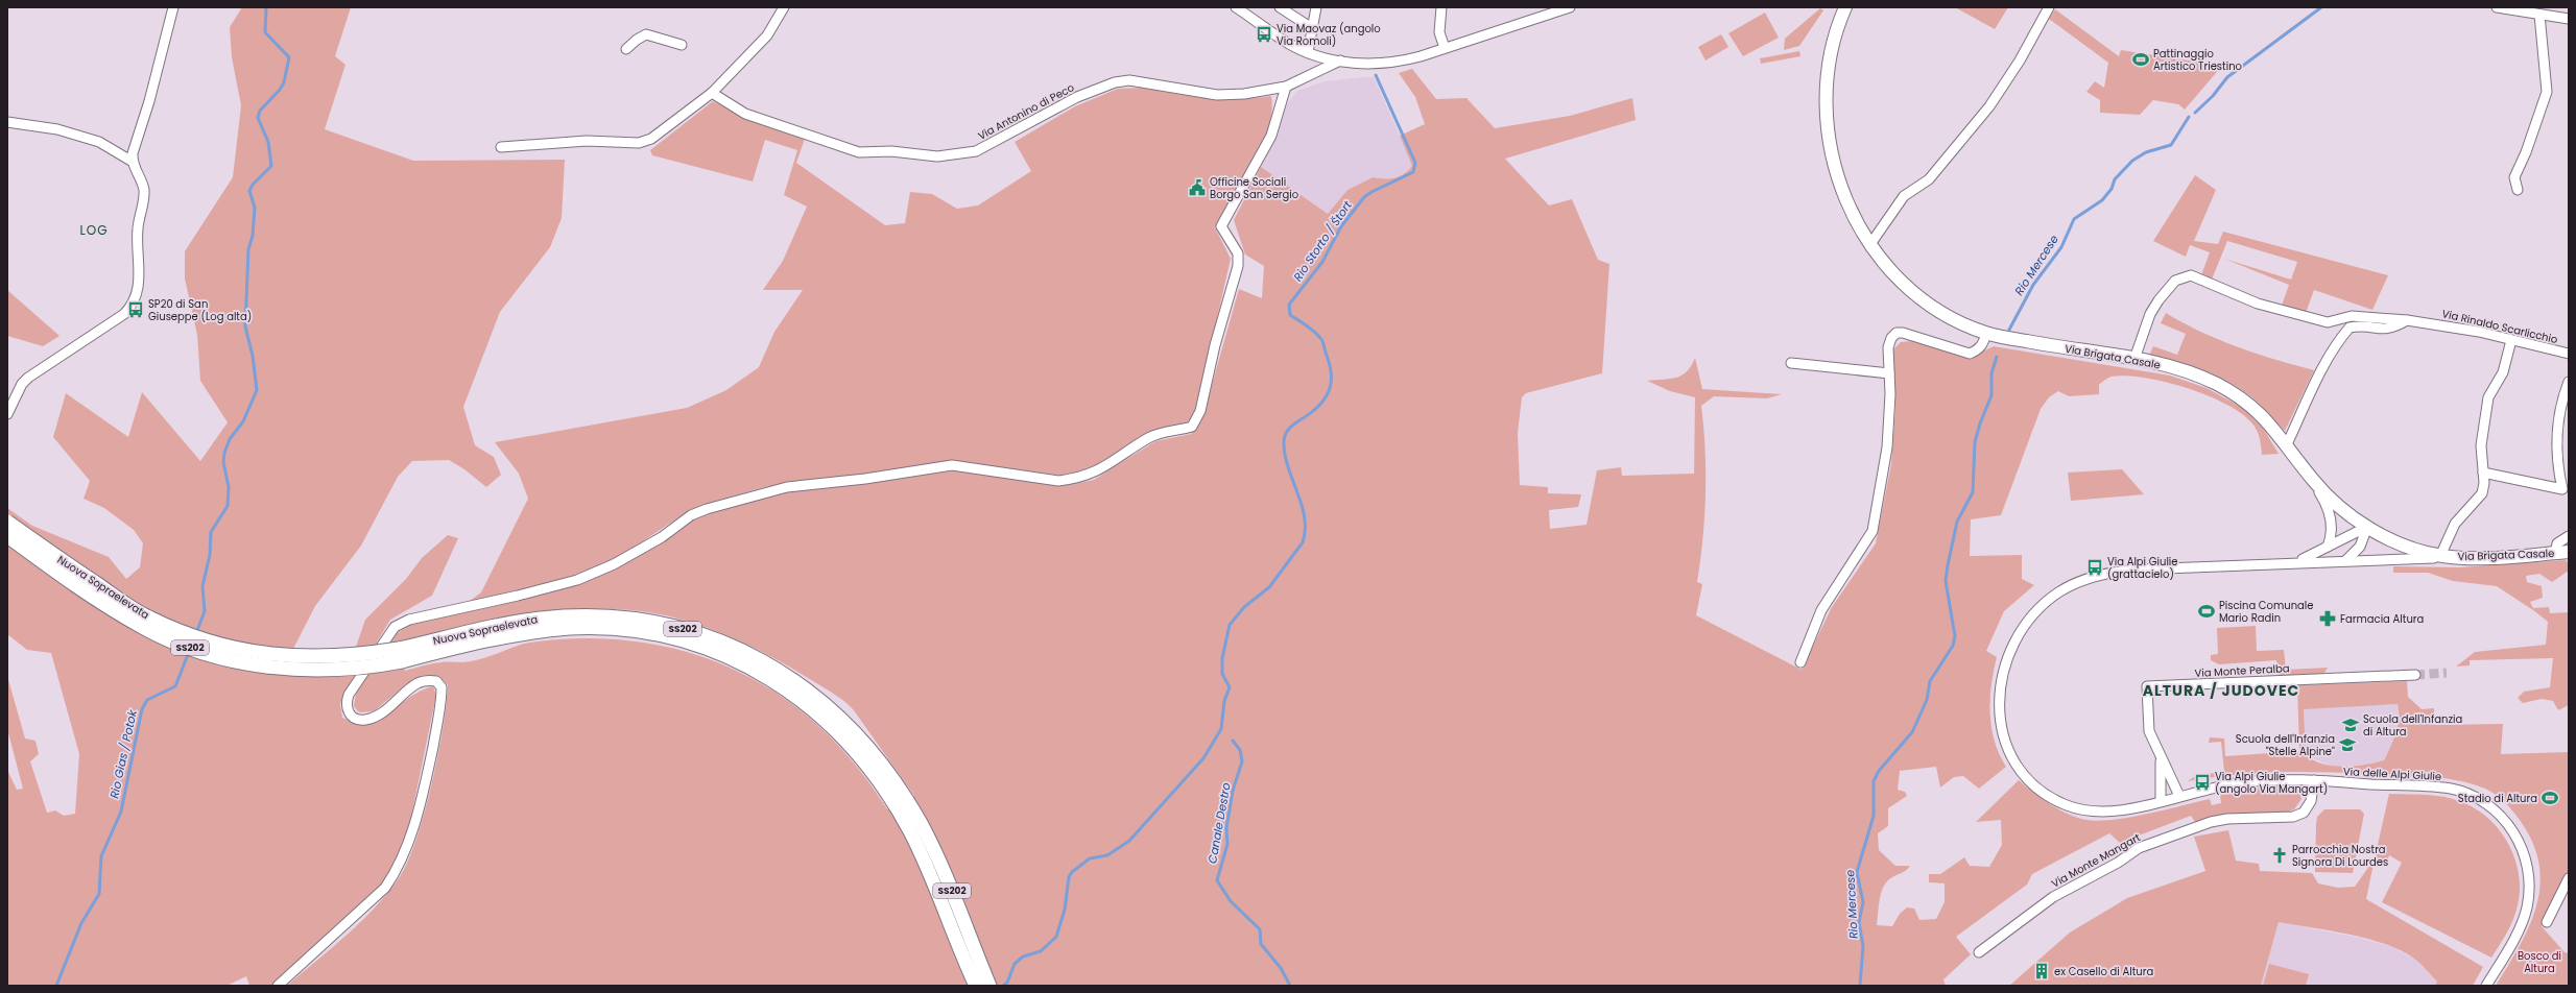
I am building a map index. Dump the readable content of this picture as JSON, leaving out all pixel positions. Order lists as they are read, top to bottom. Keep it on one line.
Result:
{"streets":{"highway":["Nuova Sopraelevata","SS202"],"main road":["Via Brigata Casale"],"street":["Via Antonino di Peco","Via Rinaldo Scarlicchio","Via Monte Peralba","Via delle Alpi Giulie","Via Monte Mangart"]},"crossings":[["Via Rinaldo Scarlicchio","Via Brigata Casale"],["Via Brigata Casale","Via delle Alpi Giulie"],["Via Monte Peralba","Via delle Alpi Giulie"],["Via delle Alpi Giulie","Via Monte Mangart"]],"districts":["LOG","ALTURA / JUDOVEC"],"water":["Rio Storto / Štort","Rio Mercese","Rio Gias / Potok","Canale Destro"],"parks":["Bosco di Altura"],"places":{"bus stop":["Via Maovaz (angolo Via Romoli)","SP20 di San Giuseppe (Log alta)","Via Alpi Giulie (grattacielo)","Via Alpi Giulie (angolo Via Mangart)"],"sports":["Pattinaggio Artistico Triestino","Piscina Comunale Mario Radin","Stadio di Altura"],"public building":["Officine Sociali Borgo San Sergio"],"pharmacy":["Farmacia Altura"],"school or university":["Scuola dell'Infanzia di Altura","Scuola dell'Infanzia \"Stelle Alpine\""],"church":["Parrocchia Nostra Signora Di Lourdes"],"building":["ex Casello di Altura"]}}
